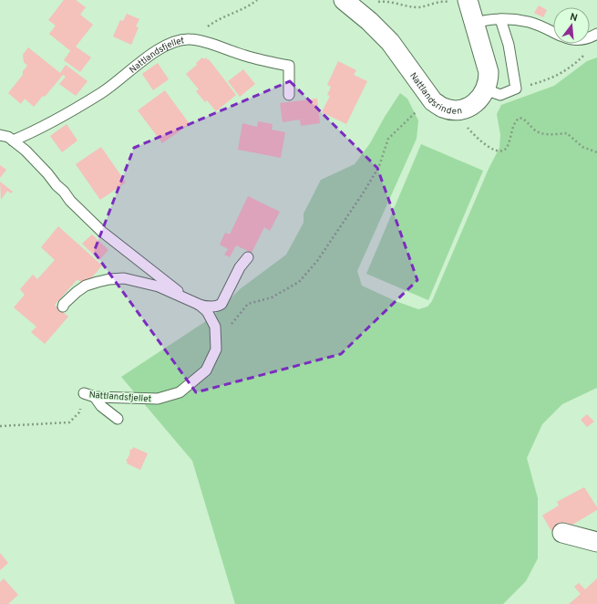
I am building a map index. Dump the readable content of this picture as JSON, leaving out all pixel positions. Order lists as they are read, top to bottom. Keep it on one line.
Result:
{"streets":{"street":["Nattlandsrinden"],"lane":["Nattlandsfjellet"]},"north":"top"}
